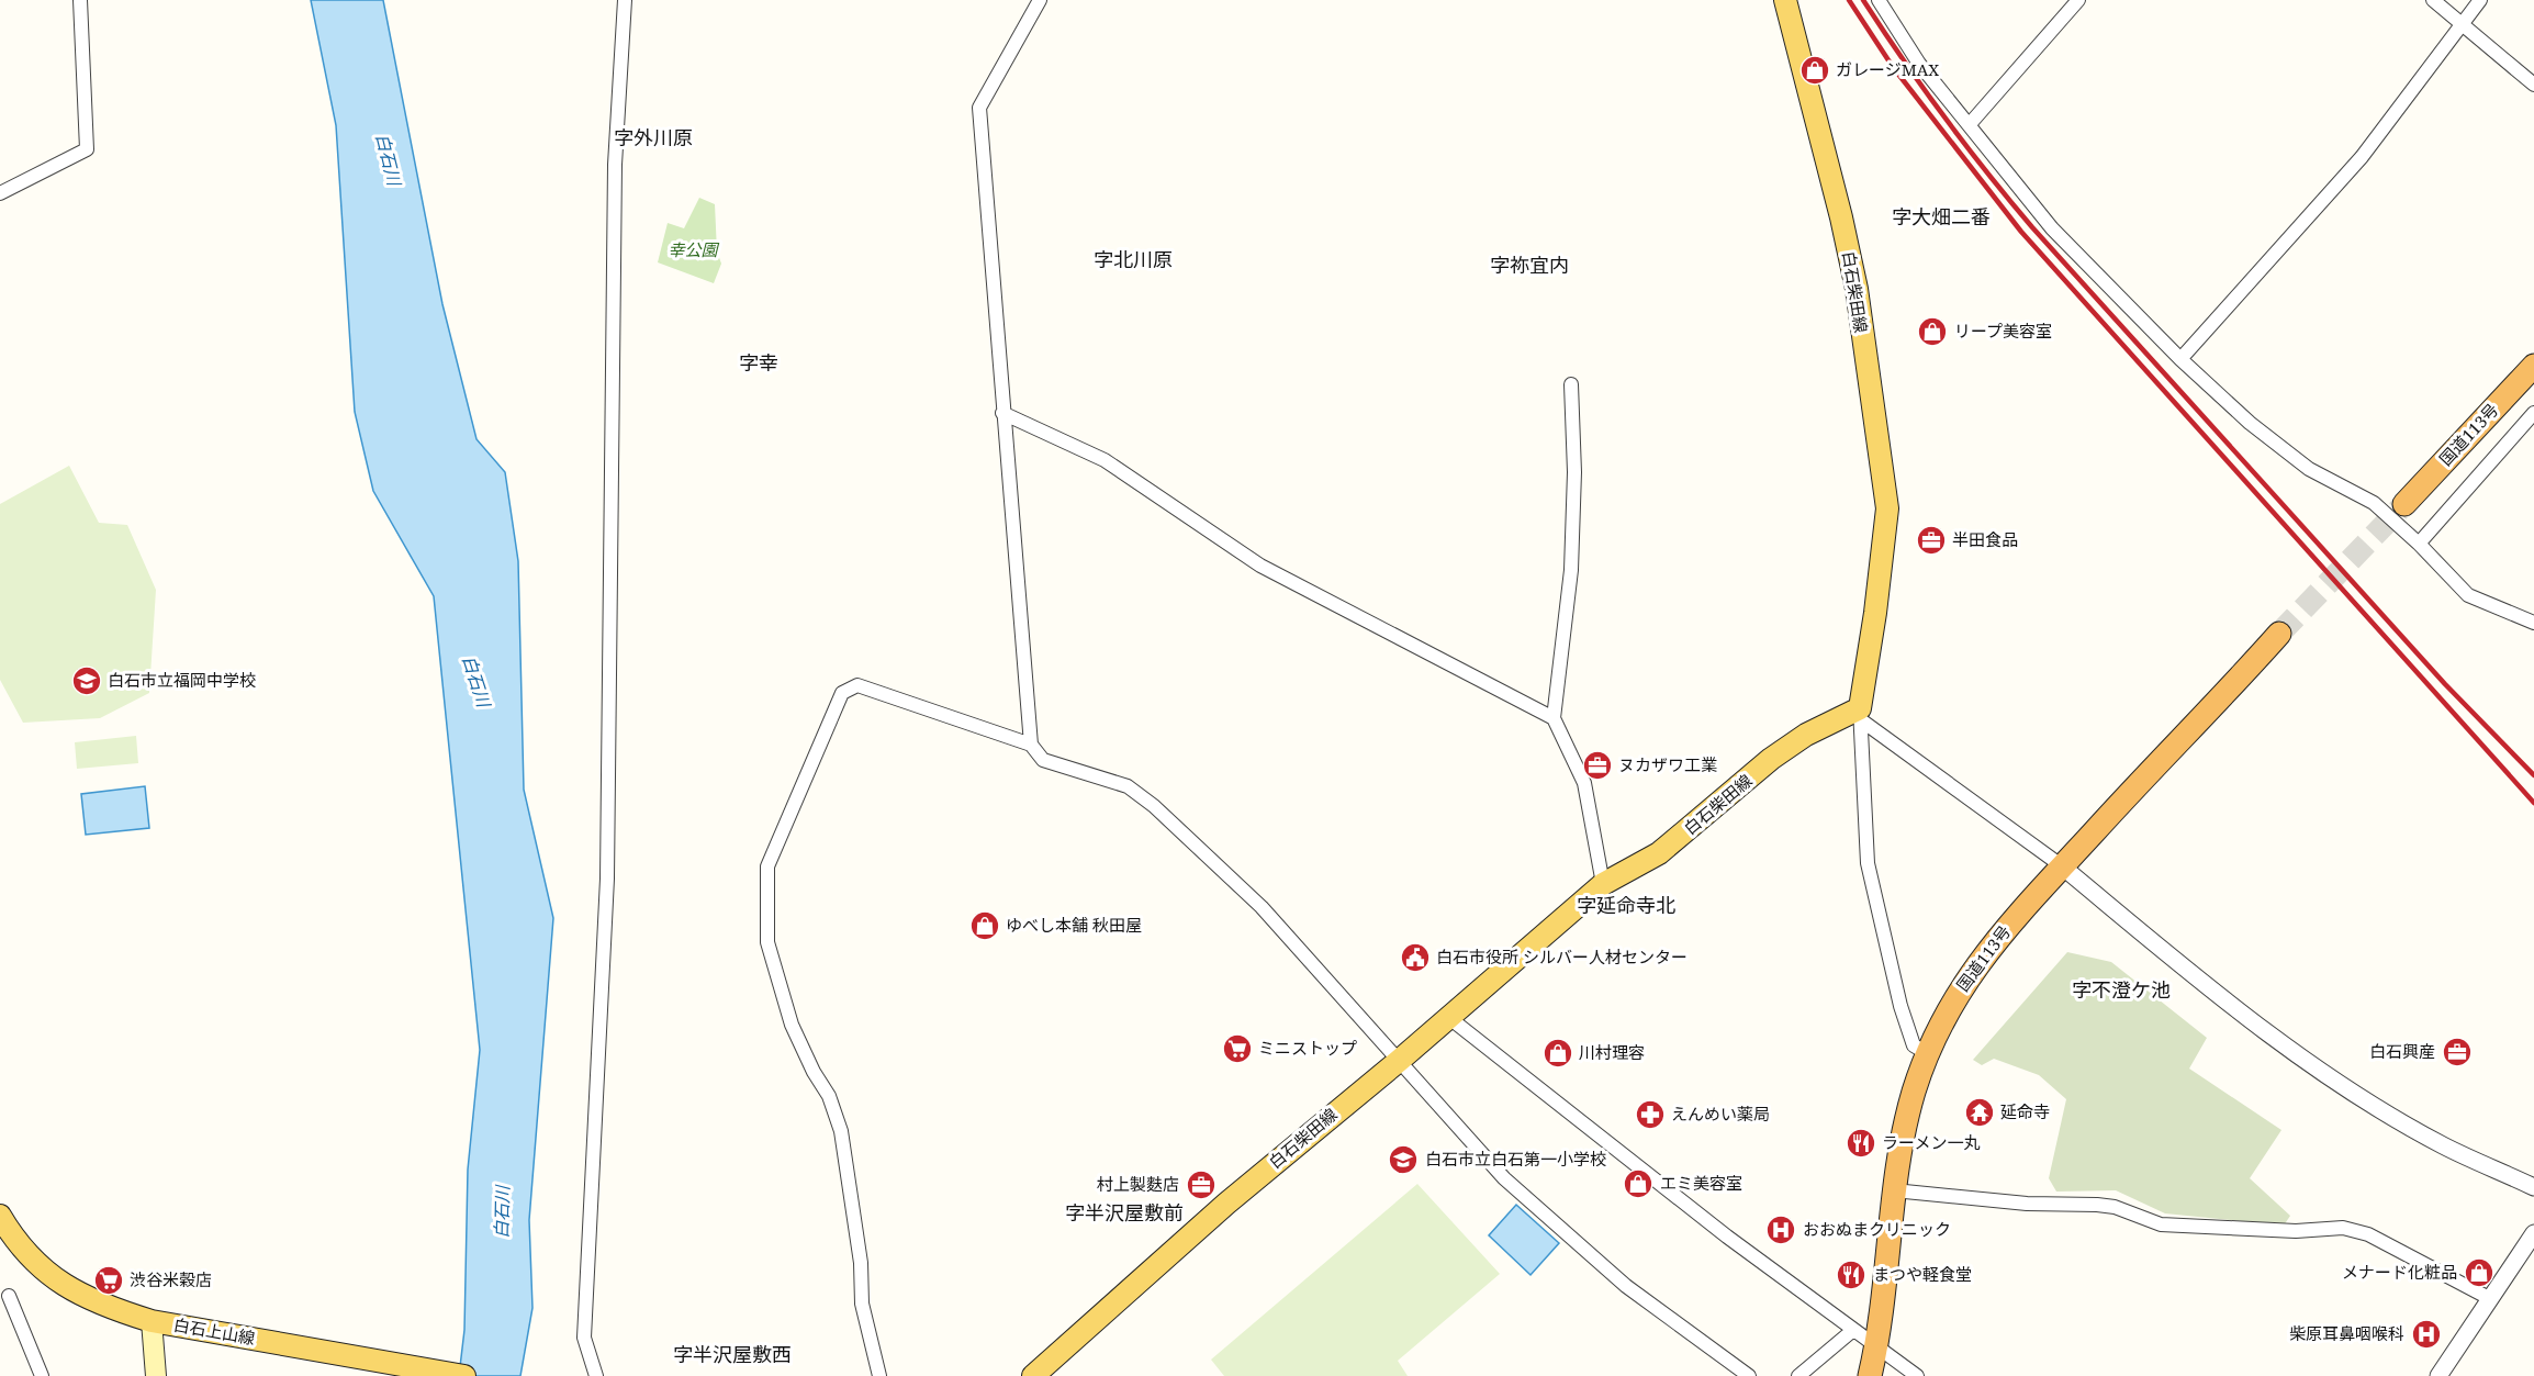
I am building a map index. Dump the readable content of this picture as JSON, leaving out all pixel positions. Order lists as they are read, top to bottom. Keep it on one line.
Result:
{"streets":{"highway":["国道113号"],"main road":["白石柴田線","白石上山線"]},"districts":["字外川原","字大畑二番","字北川原","字祢宜内","字幸","字延命寺北","字不澄ケ池","字半沢屋敷前","字半沢屋敷西"],"water":["白石川"],"parks":["幸公園"],"places":{"shop":["ガレージMAX","リープ美容室","ゆべし本舗 秋田屋","川村理容","エミ美容室","メナード化粧品"],"office":["半田食品","ヌカザワ工業","白石興産","村上製麩店"],"school or university":["白石市立福岡中学校","白石市立白石第一小学校"],"public building":["白石市役所 シルバー人材センター"],"supermarket":["ミニストップ","渋谷米穀店"],"temple":["延命寺"],"pharmacy":["えんめい薬局"],"restaurant":["ラーメン一丸","まつや軽食堂"],"hospital":["おおぬまクリニック","柴原耳鼻咽喉科"]}}
